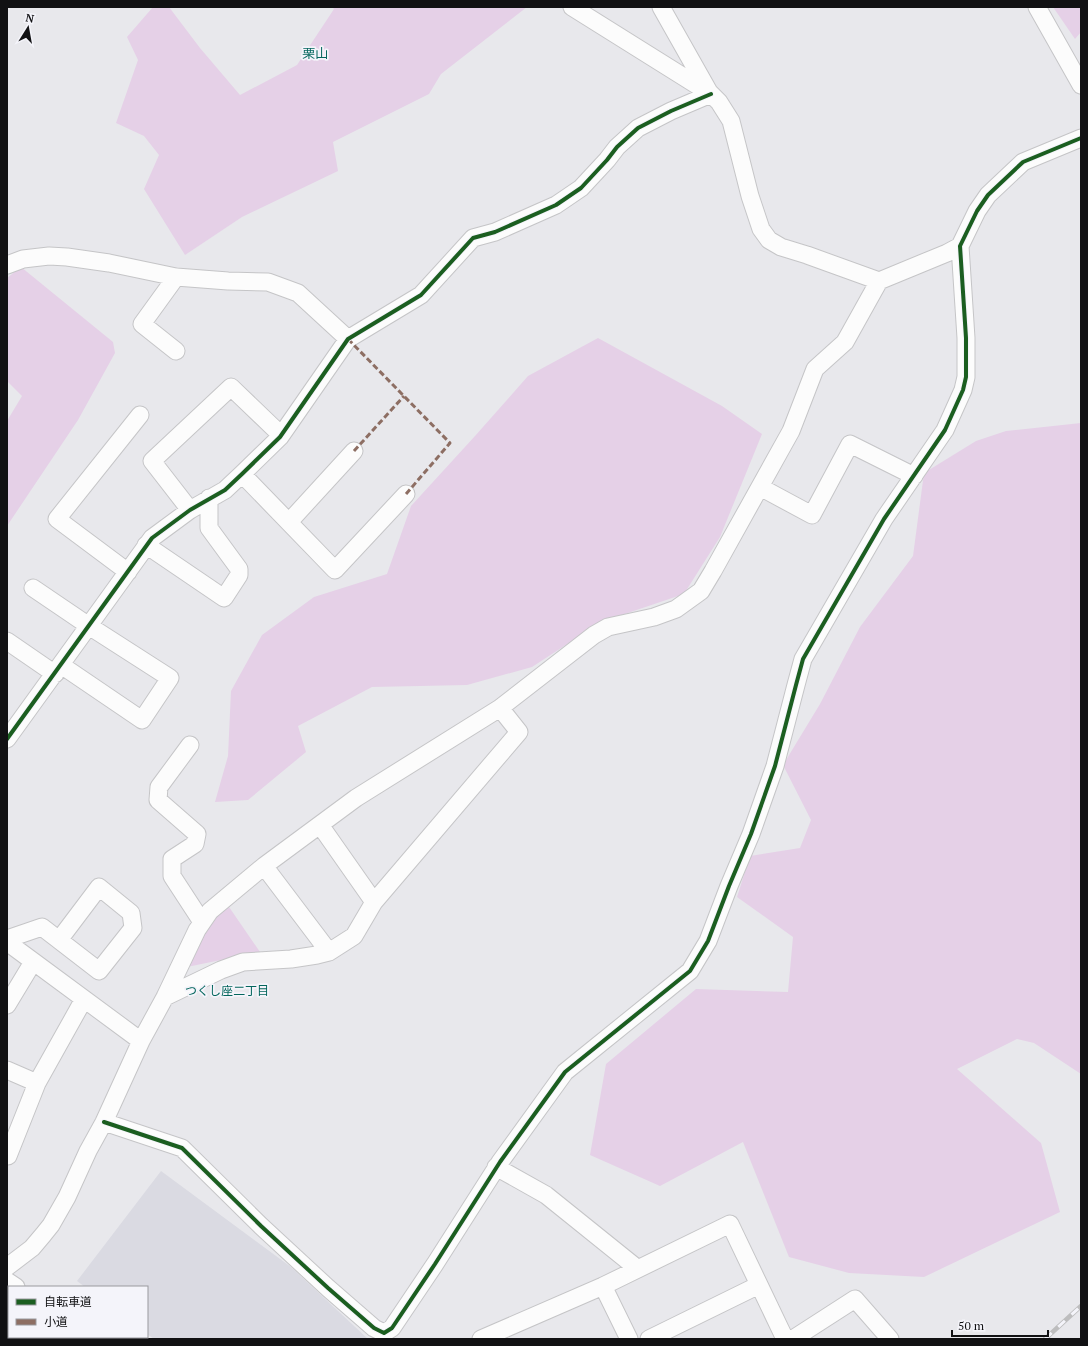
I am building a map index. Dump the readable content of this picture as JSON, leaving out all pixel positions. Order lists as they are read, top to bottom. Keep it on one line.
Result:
{"districts":["栗山","つくし座二丁目"],"legend":["自転車道","小道"],"scale_bar":"50 m","north":"top"}
